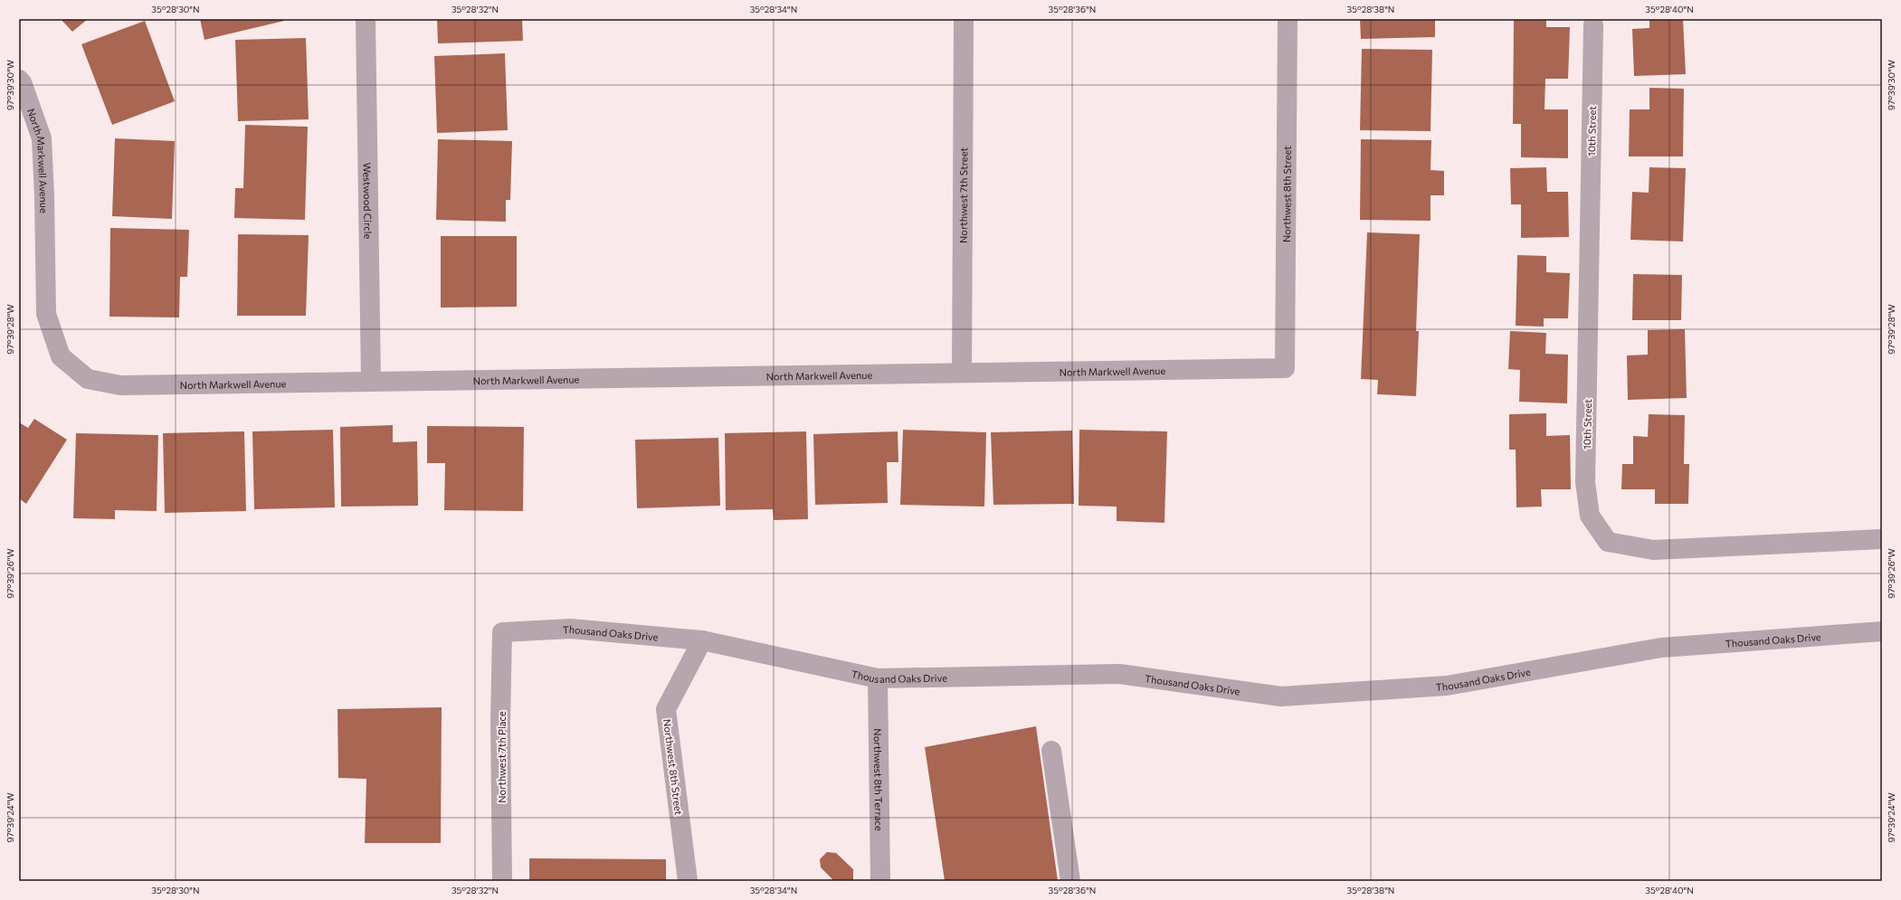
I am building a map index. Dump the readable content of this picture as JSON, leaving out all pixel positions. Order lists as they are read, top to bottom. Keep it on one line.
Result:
{"streets":{"street":["10th Street","North Markwell Avenue","Northwest 8th Street","Northwest 7th Street","Westwood Circle","Thousand Oaks Drive","Northwest 7th Place","Northwest 8th Terrace"]},"crossings":[["North Markwell Avenue","Northwest 8th Street"],["North Markwell Avenue","Northwest 7th Street"],["North Markwell Avenue","Westwood Circle"],["Northwest 8th Street","Thousand Oaks Drive"],["Thousand Oaks Drive","Northwest 7th Place"],["Thousand Oaks Drive","Northwest 8th Terrace"]],"coordinates":["35°28'30\"N","35°28'32\"N","35°28'34\"N","35°28'36\"N","35°28'38\"N","35°28'40\"N","97°39'30\"W","97°39'28\"W","97°39'26\"W","97°39'24\"W"]}
